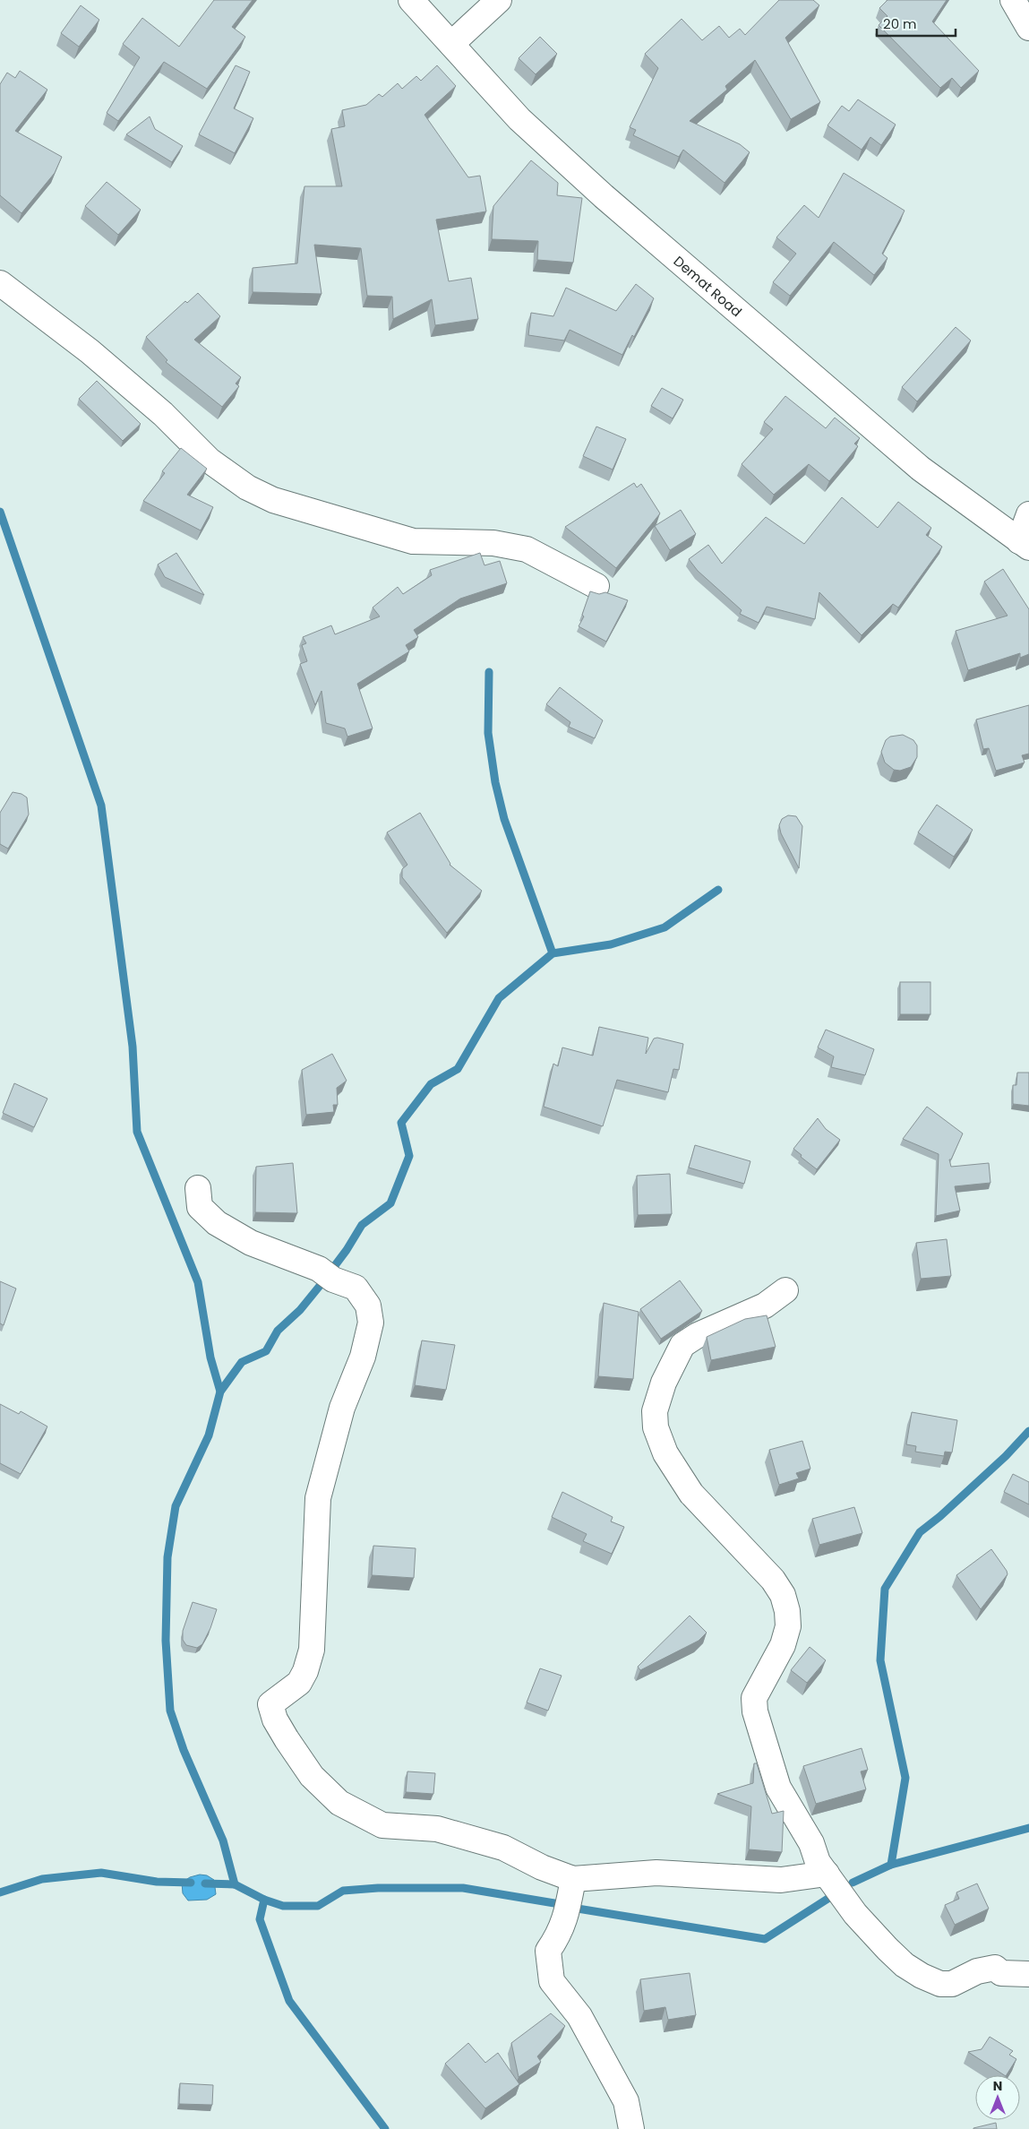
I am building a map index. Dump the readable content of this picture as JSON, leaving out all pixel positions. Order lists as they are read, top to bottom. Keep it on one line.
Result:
{"streets":{"street":["Demat Road"]},"scale_bar":"20 m","north":"top"}
